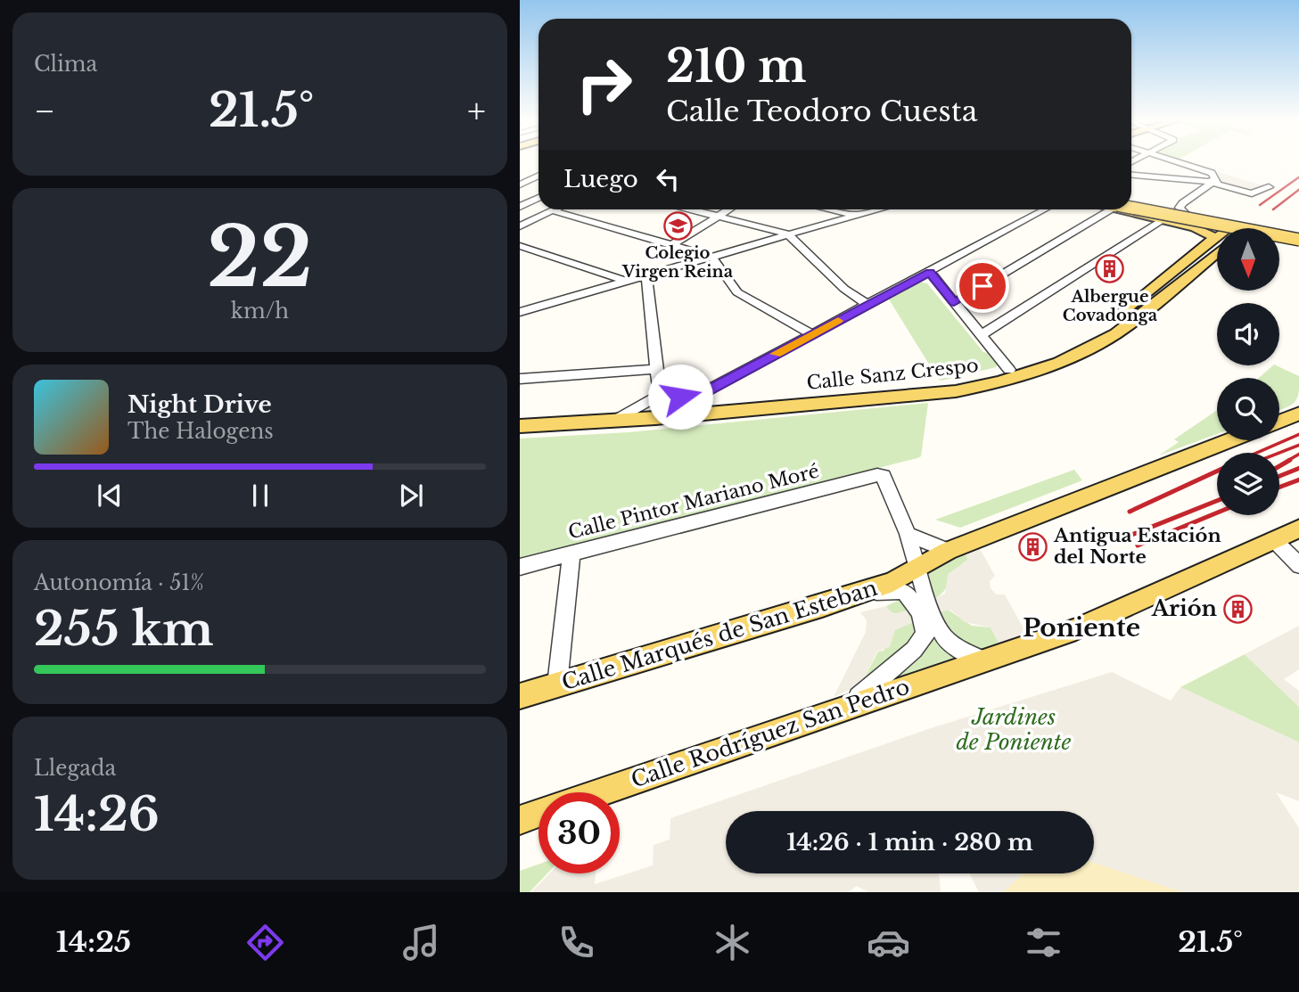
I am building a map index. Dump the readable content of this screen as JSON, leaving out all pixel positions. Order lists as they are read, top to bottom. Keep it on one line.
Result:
{"streets":{"main road":["Calle Sanz Crespo","Calle Marqués de San Esteban","Calle Rodríguez San Pedro"],"street":["Calle Pintor Mariano Moré"]},"districts":["Poniente"],"parks":["Jardines de Poniente"],"places":{"school or university":["Colegio Virgen Reina"],"building":["Albergue Covadonga","Antigua Estación del Norte","Arión"]},"north":"bottom","page":{"tile":["Clima",["22","km/h"],["Autonomía · 51%","255 km"],["Llegada","14:26"]],"turn":["210 m","Calle Teodoro Cuesta"],"heat":["−","21.5°","+"],"then":"Luego","song":["Night Drive","The Halogens"],"limit":"30","trip":"14:26 · 1 min · 280 m","tabs":["14:25","21.5°"]}}
